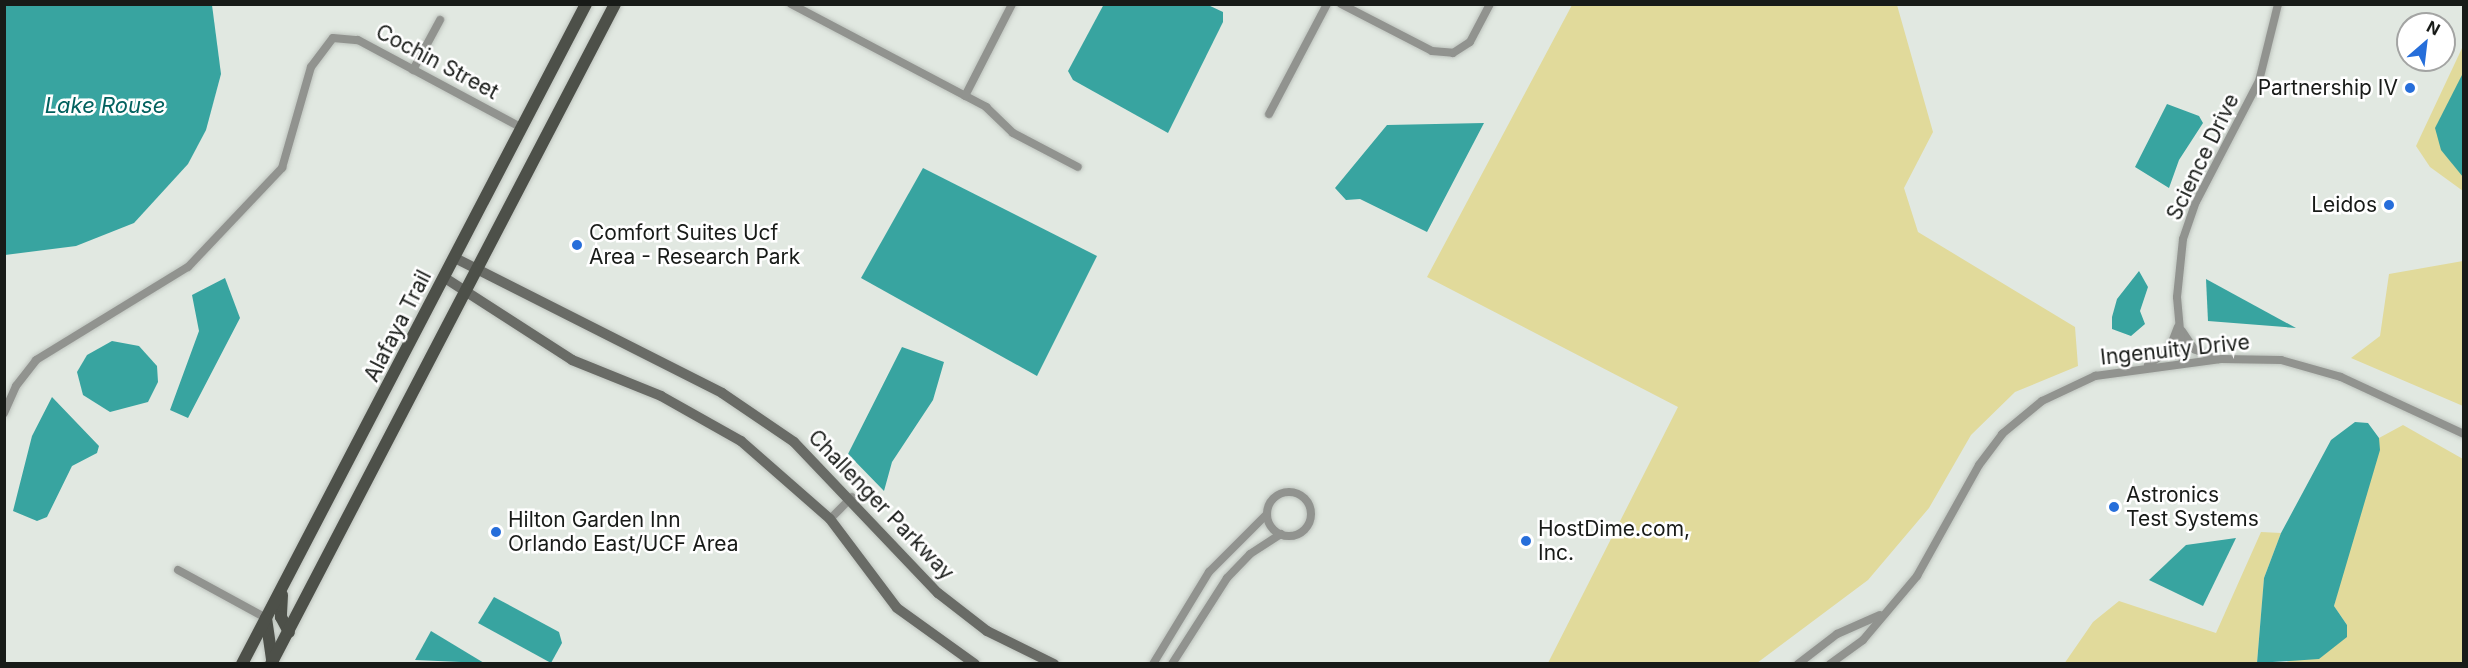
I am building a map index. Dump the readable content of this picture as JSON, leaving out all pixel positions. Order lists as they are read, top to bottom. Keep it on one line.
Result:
{"streets":{"main road":["Alafaya Trail","Challenger Parkway"],"street":["Cochin Street","Science Drive","Ingenuity Drive"]},"crossings":[["Cochin Street","Alafaya Trail"],["Science Drive","Ingenuity Drive"],["Alafaya Trail","Challenger Parkway"]],"water":["Lake Rouse"],"places":["Partnership IV","Leidos","Comfort Suites Ucf Area - Research Park","Astronics Test Systems","Hilton Garden Inn Orlando East/UCF Area","HostDime.com, Inc."],"north":"top right"}
